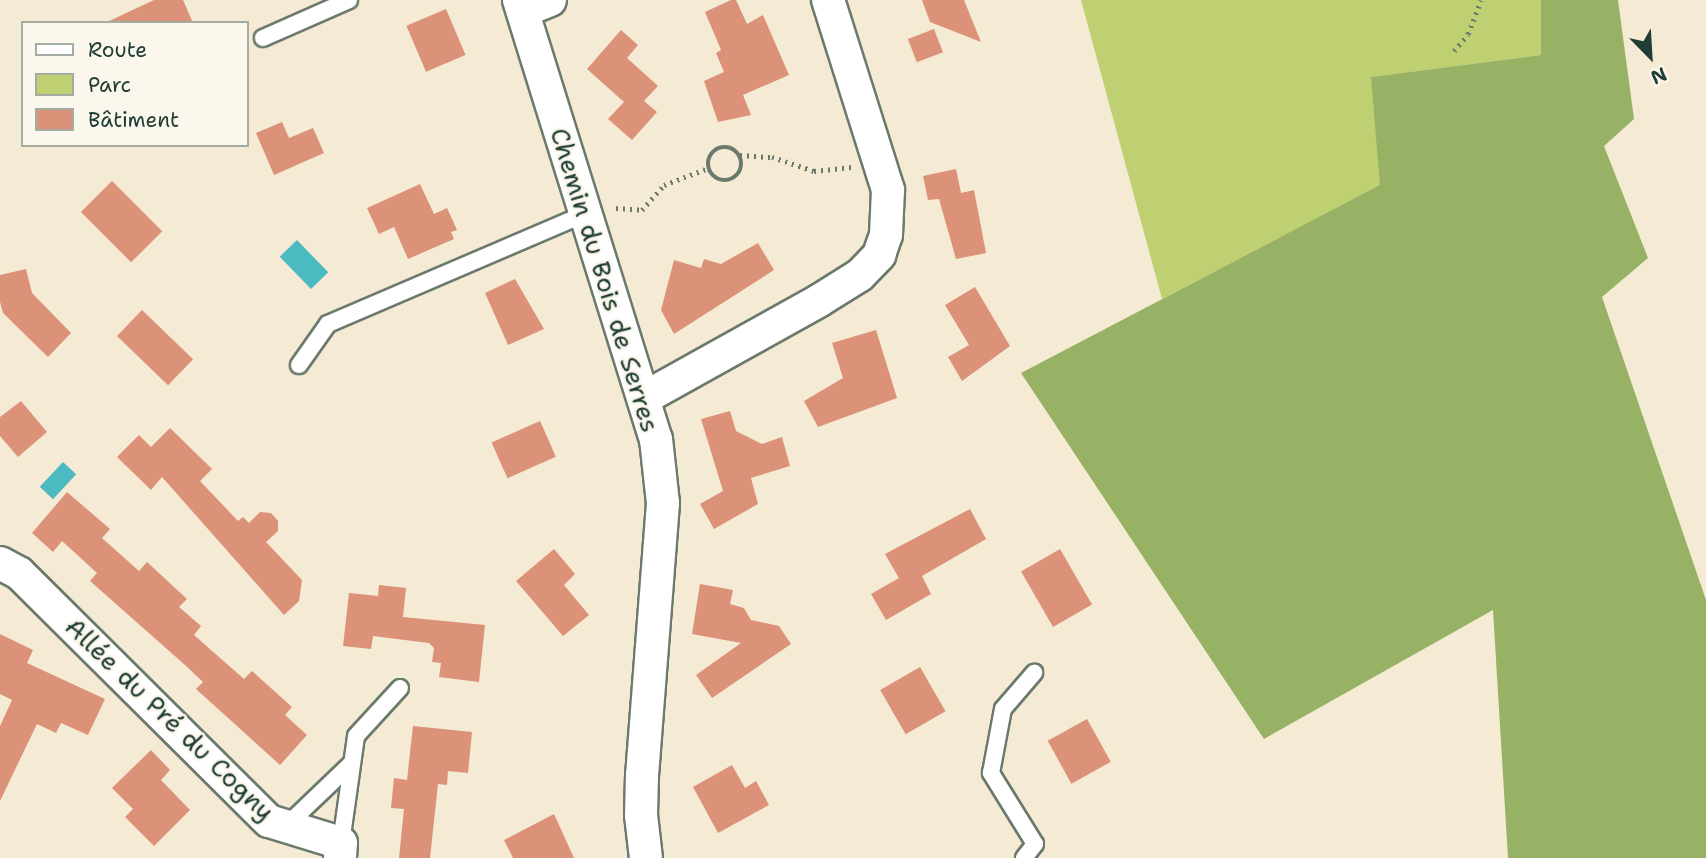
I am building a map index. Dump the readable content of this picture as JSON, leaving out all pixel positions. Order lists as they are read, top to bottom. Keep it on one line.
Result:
{"streets":{"street":["Chemin du Bois de Serres","Allée du Pré du Cogny"]},"legend":["Route","Parc","Bâtiment"],"north":"bottom right"}
